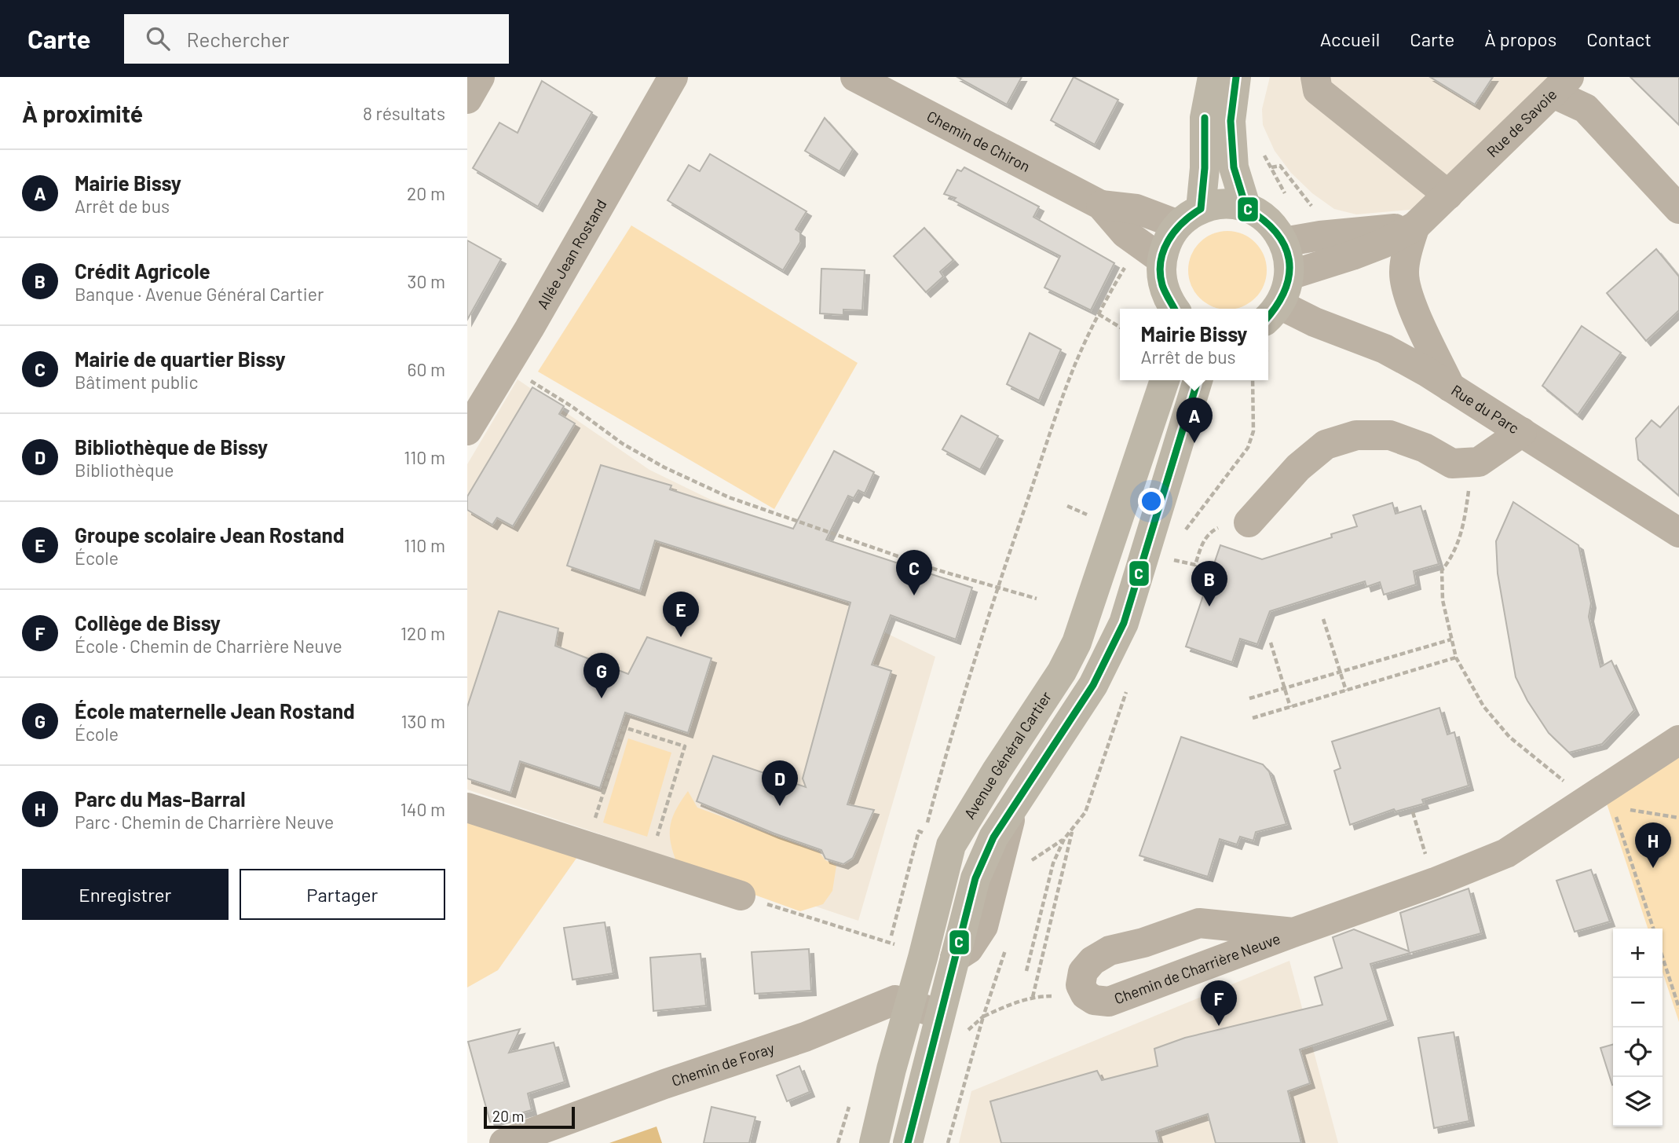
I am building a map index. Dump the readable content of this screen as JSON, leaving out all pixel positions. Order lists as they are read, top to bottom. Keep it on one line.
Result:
{"streets":{"main road":["Avenue Général Cartier"],"street":["Rue de Savoie","Chemin de Chiron","Allée Jean Rostand","Rue du Parc","Chemin de Charrière Neuve","Chemin de Foray"]},"crossings":[["Rue de Savoie","Rue du Parc"],["Avenue Général Cartier","Chemin de Foray"]],"lines":["transit line C"],"scale_bar":"20 m","page":{"header":"Carte","search":"Rechercher","nav":["Accueil","Carte","À propos","Contact"],"heading":["À proximité","8 résultats"],"list":[{"mark":"A","name":"Mairie Bissy","note":"Arrêt de bus","value":"20 m"},{"mark":"B","name":"Crédit Agricole","note":"Banque · Avenue Général Cartier","value":"30 m"},{"mark":"C","name":"Mairie de quartier Bissy","note":"Bâtiment public","value":"60 m"},{"mark":"D","name":"Bibliothèque de Bissy","note":"Bibliothèque","value":"110 m"},{"mark":"E","name":"Groupe scolaire Jean Rostand","note":"École","value":"110 m"},{"mark":"F","name":"Collège de Bissy","note":"École · Chemin de Charrière Neuve","value":"120 m"},{"mark":"G","name":"École maternelle Jean Rostand","note":"École","value":"130 m"},{"mark":"H","name":"Parc du Mas-Barral","note":"Parc · Chemin de Charrière Neuve","value":"140 m"}],"popup":["Mairie Bissy","Arrêt de bus"],"pins":["A","C","B","E","G","D","H","F"],"buttons":["Enregistrer","Partager"],"map_buttons":["+","−"],"scale":"20 m"}}
